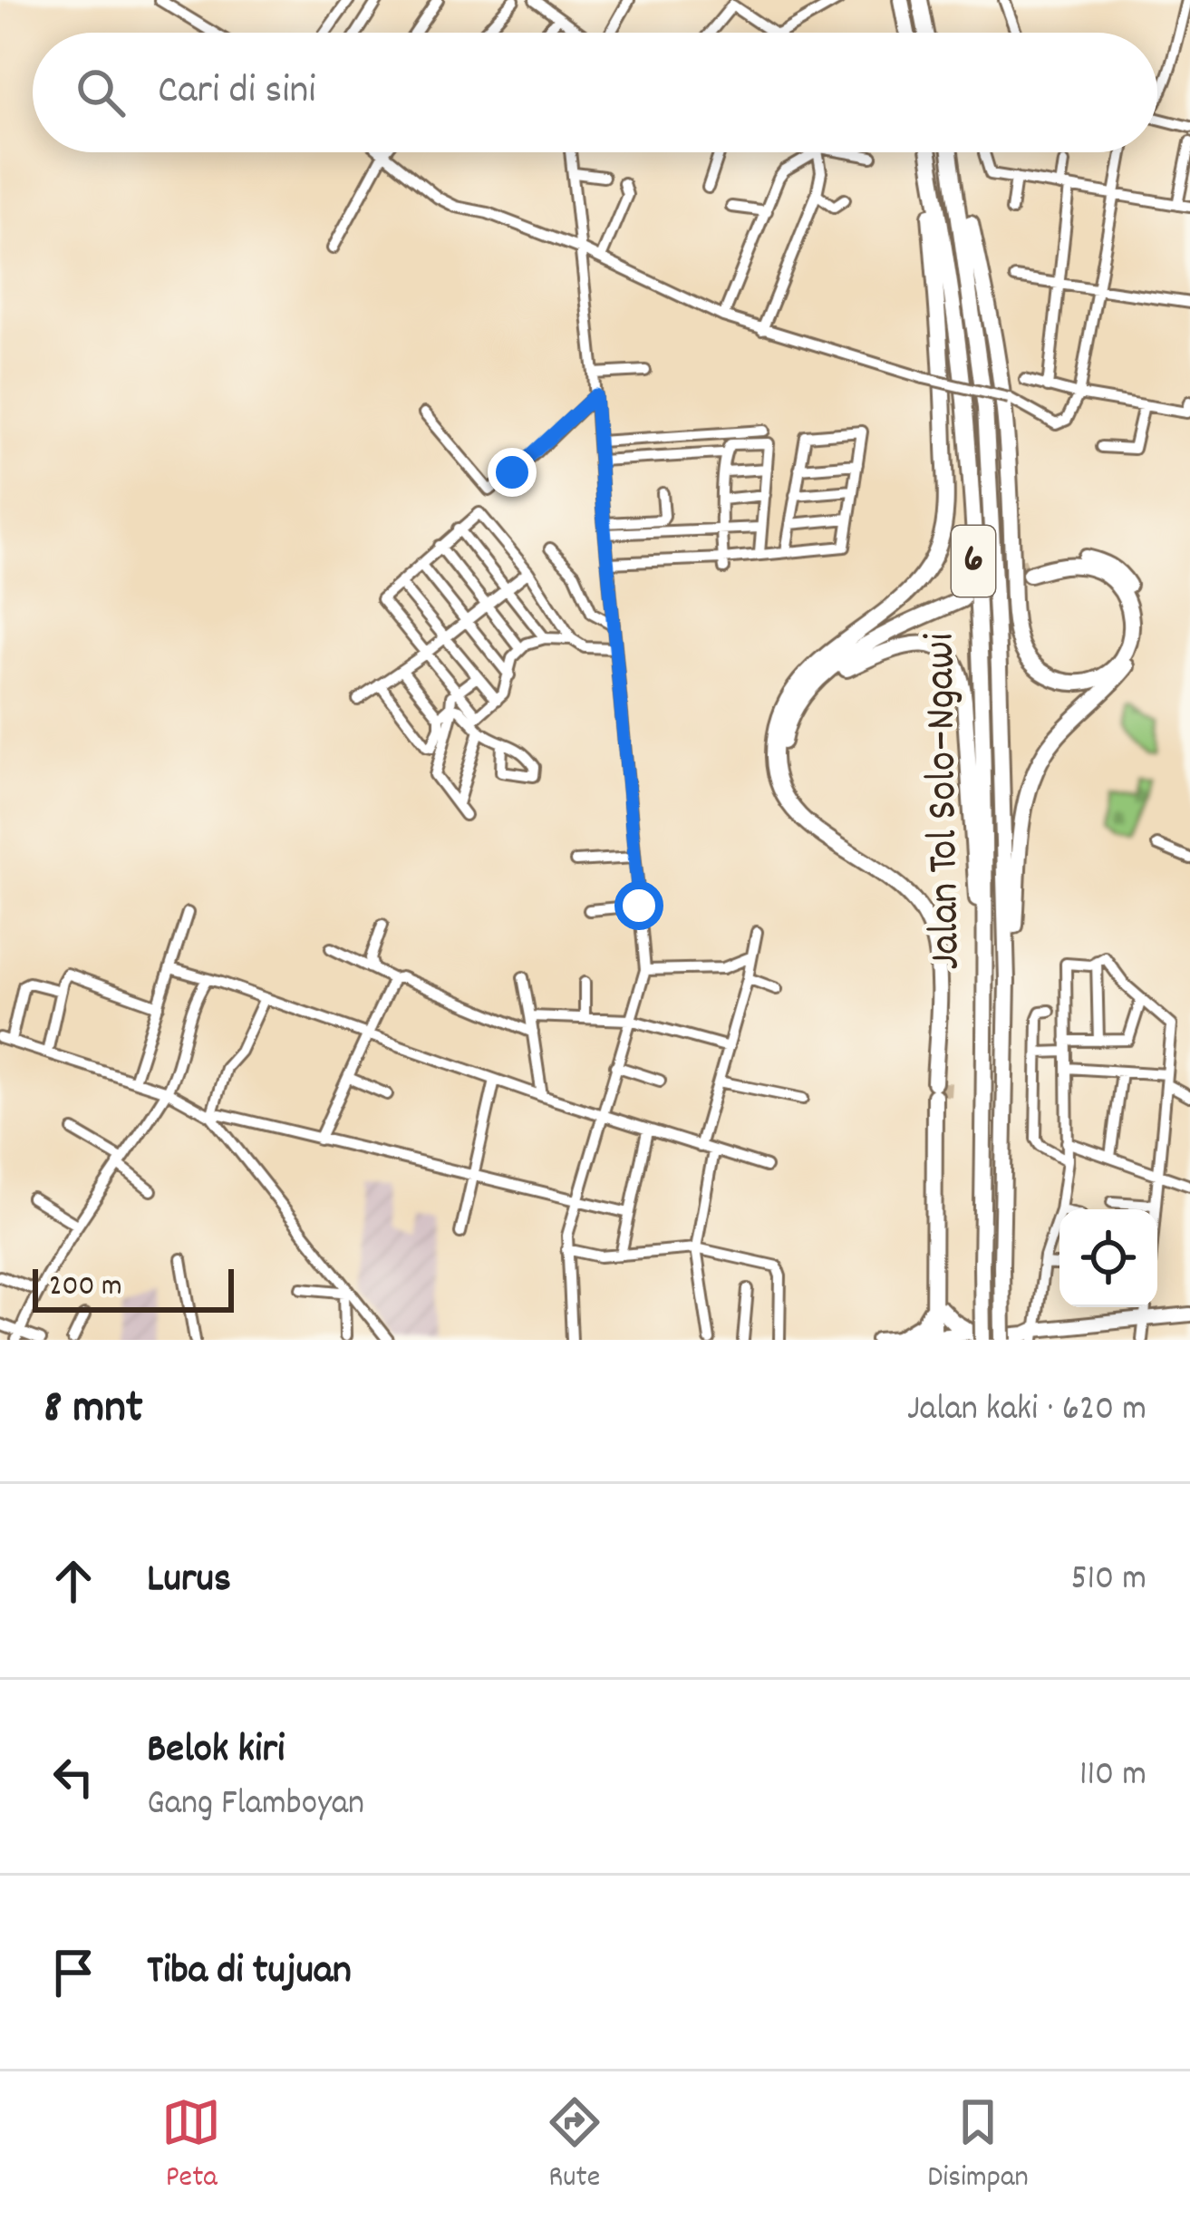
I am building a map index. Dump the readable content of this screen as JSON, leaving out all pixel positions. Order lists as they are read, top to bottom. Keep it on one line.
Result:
{"streets":{"highway":["6","Jalan Tol Solo–Ngawi"]},"scale_bar":"200 m","page":{"search":"Cari di sini","scale":"200 m","heading":["8 mnt","Jalan kaki · 620 m"],"list":[["Lurus","510 m"],["Belok kiri","Gang Flamboyan","110 m"],"Tiba di tujuan"],"nav":["Peta","Rute","Disimpan"]}}
